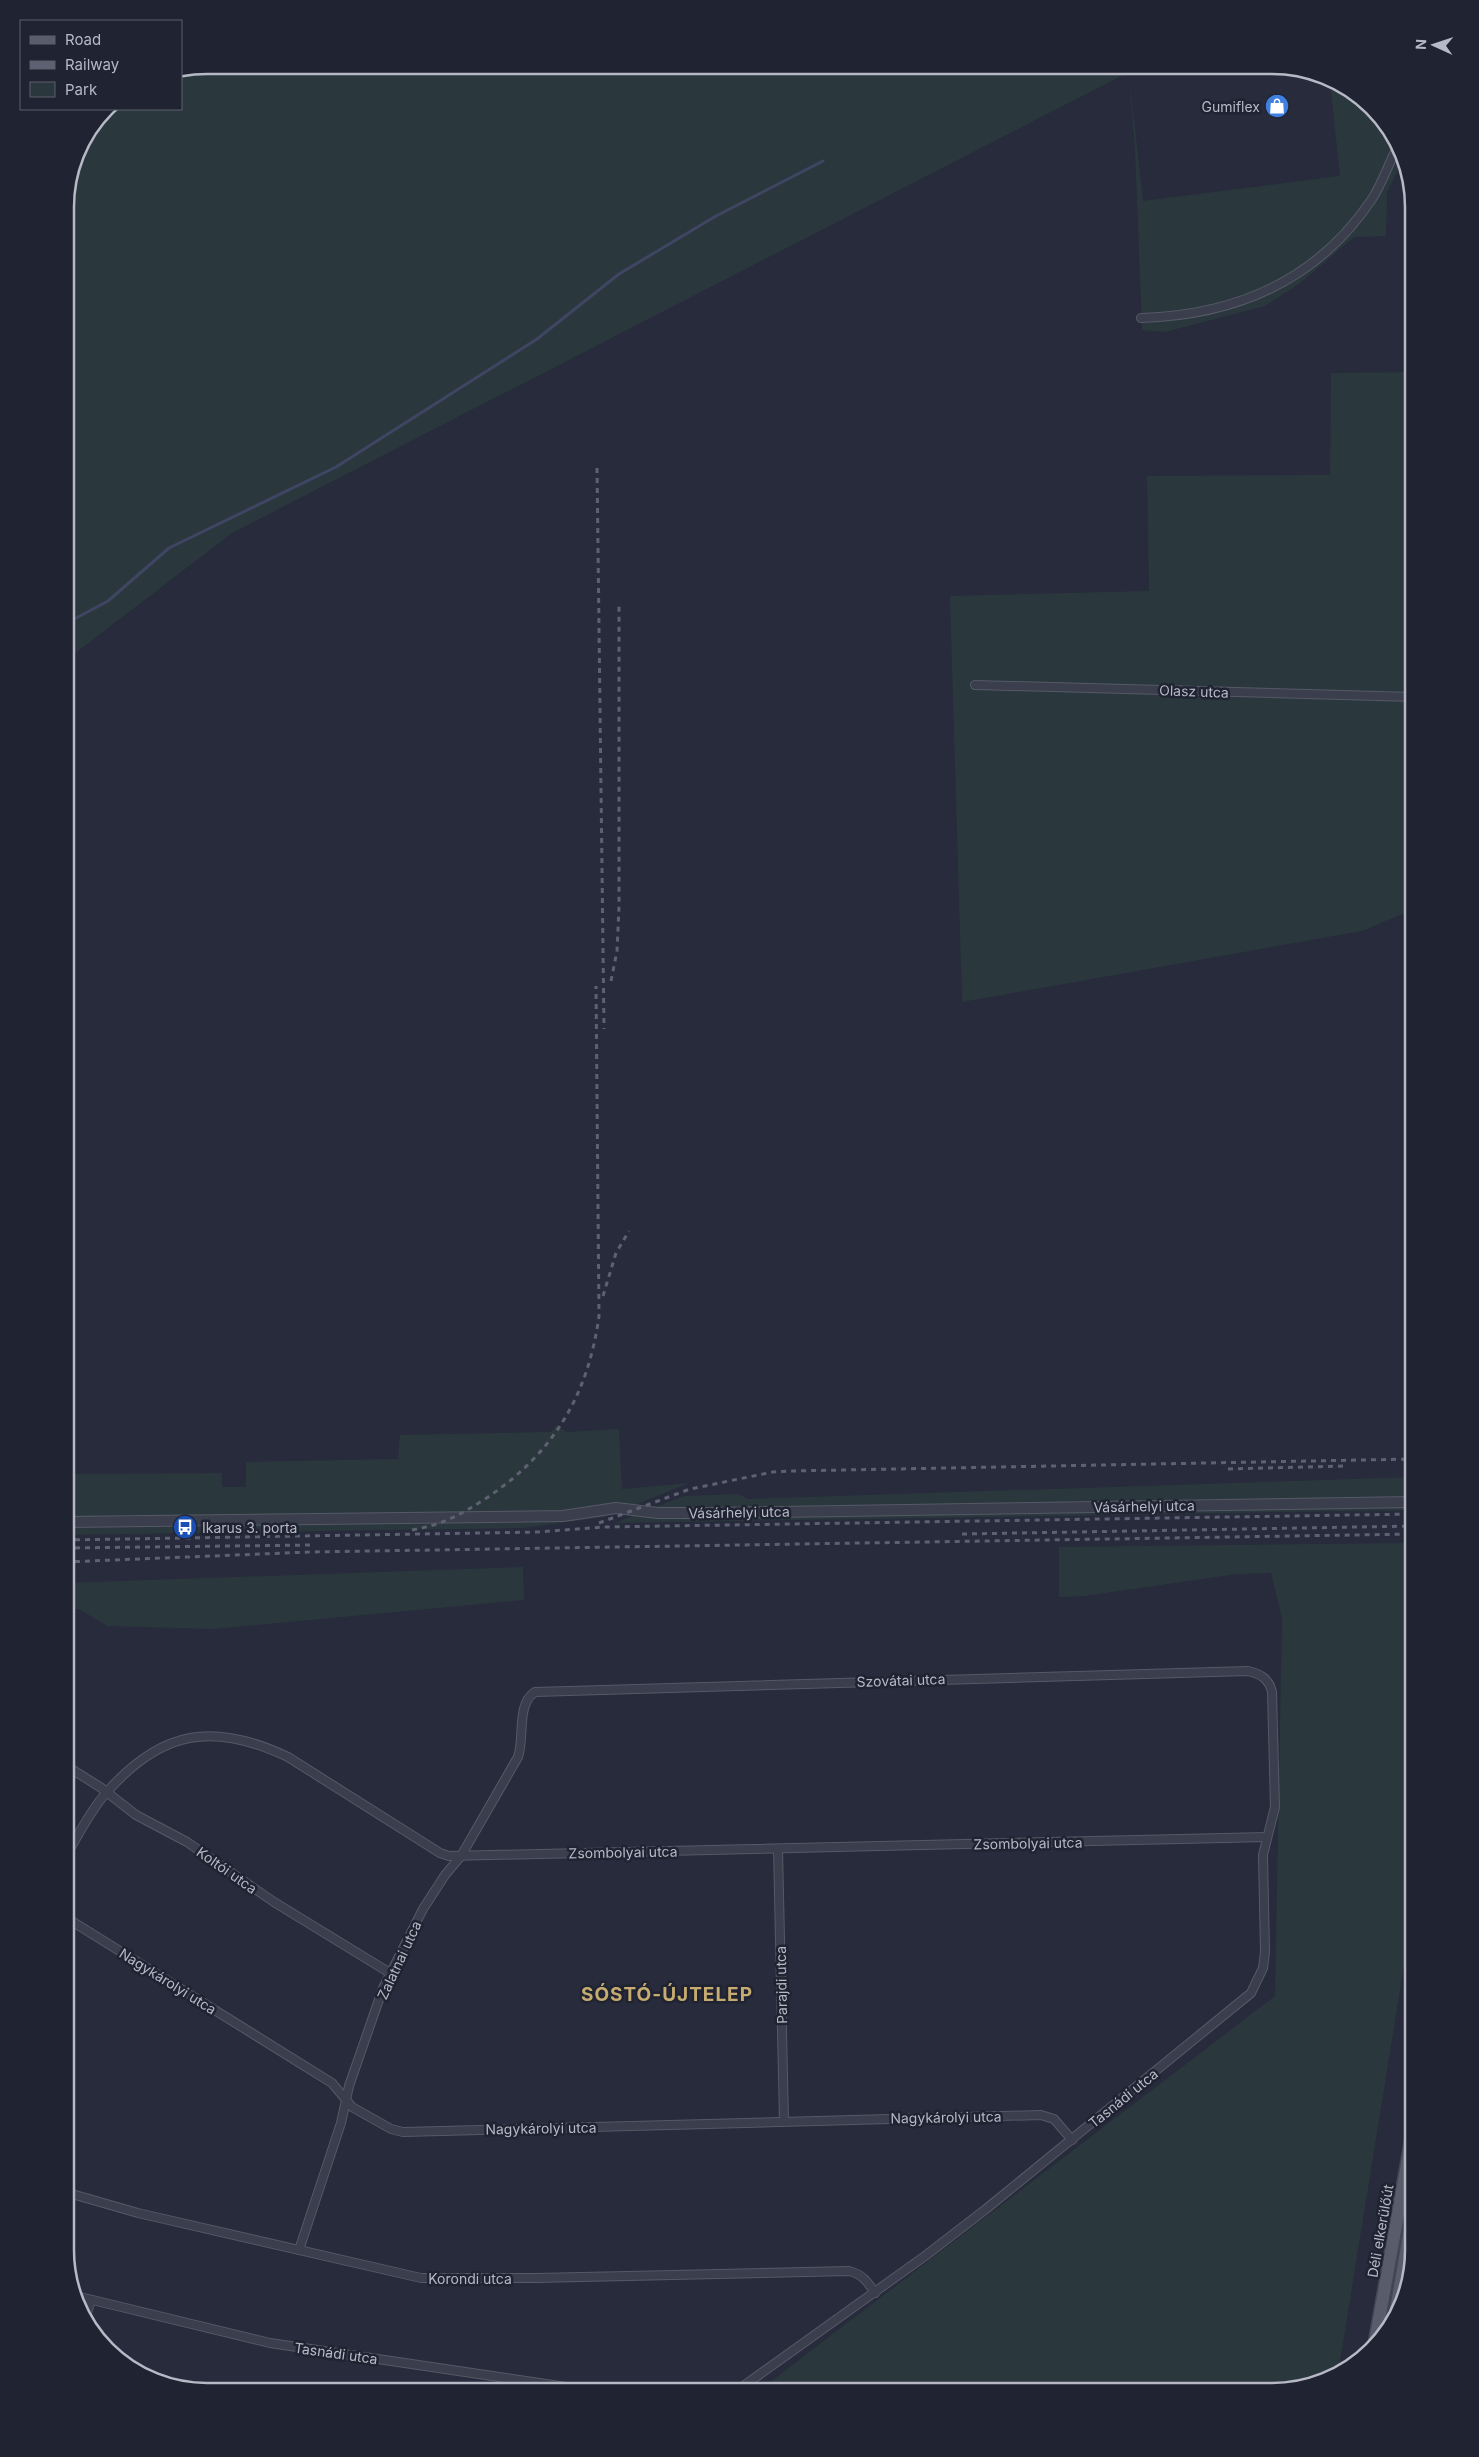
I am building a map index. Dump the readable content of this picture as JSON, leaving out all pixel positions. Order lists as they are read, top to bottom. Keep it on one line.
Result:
{"streets":{"main road":["Déli elkerülőút"],"street":["Olasz utca","Vásárhelyi utca","Szovátai utca","Zsombolyai utca","Koltói utca","Zalatnai utca","Nagykárolyi utca","Parajdi utca","Tasnádi utca","Korondi utca"]},"crossings":[["Szovátai utca","Zalatnai utca"],["Szovátai utca","Tasnádi utca"],["Zsombolyai utca","Koltói utca"],["Zsombolyai utca","Zalatnai utca"],["Zsombolyai utca","Parajdi utca"],["Zsombolyai utca","Tasnádi utca"],["Koltói utca","Zalatnai utca"],["Zalatnai utca","Nagykárolyi utca"],["Zalatnai utca","Korondi utca"],["Nagykárolyi utca","Parajdi utca"],["Nagykárolyi utca","Tasnádi utca"],["Tasnádi utca","Korondi utca"]],"districts":["SÓSTÓ-ÚJTELEP"],"places":{"shop":["Gumiflex"],"bus stop":["Ikarus 3. porta"]},"legend":["Road","Railway","Park"],"north":"left"}
